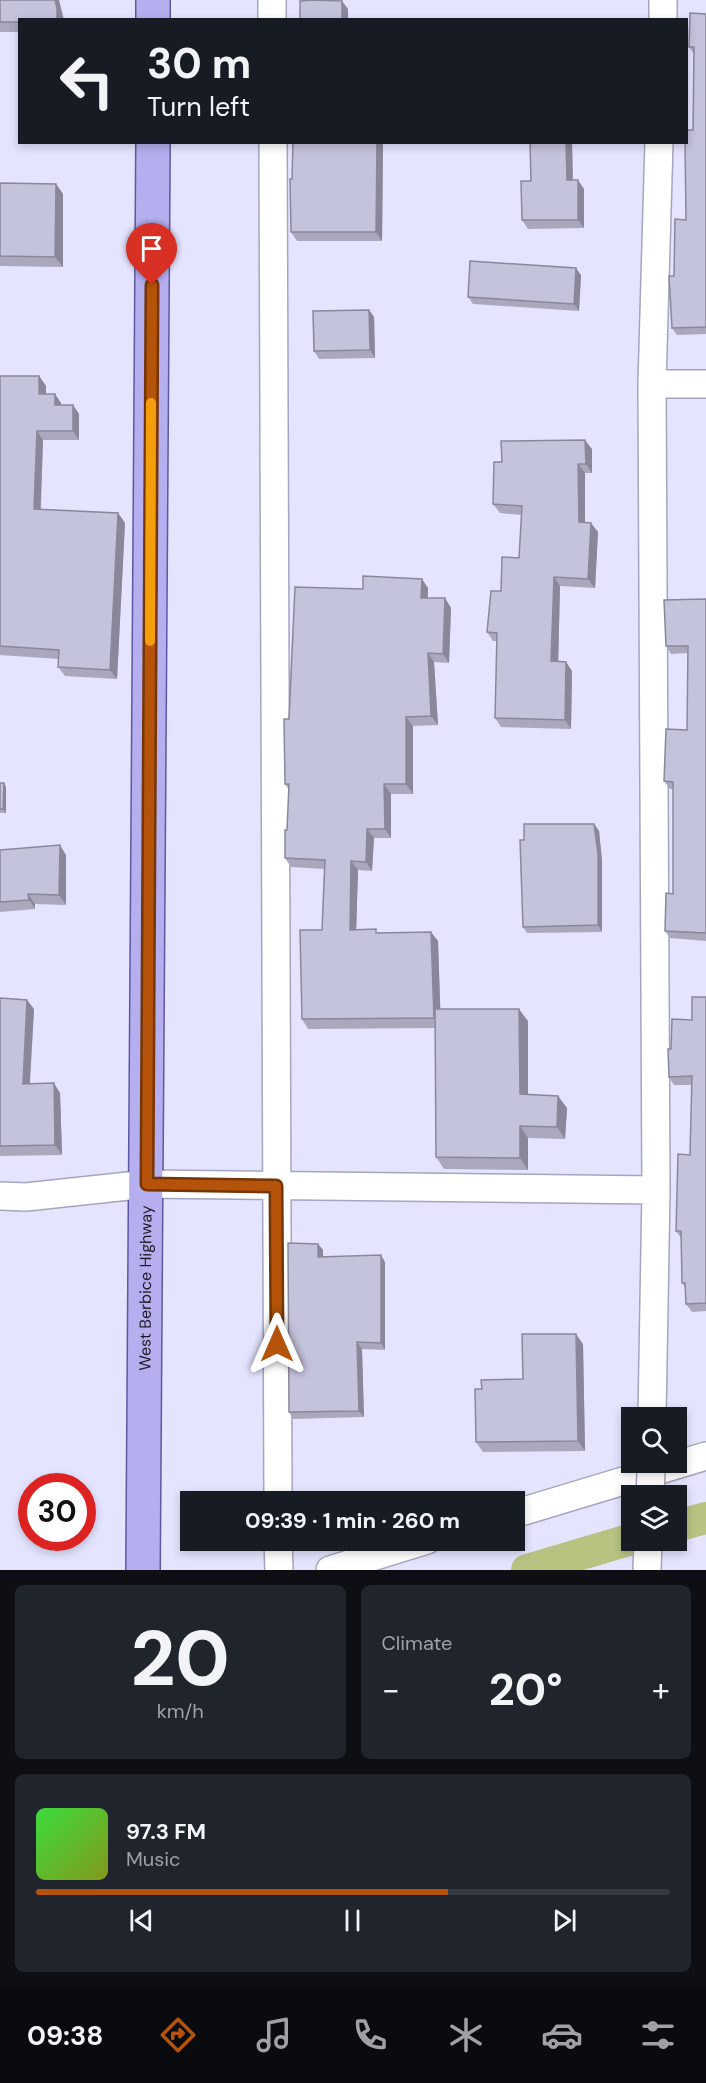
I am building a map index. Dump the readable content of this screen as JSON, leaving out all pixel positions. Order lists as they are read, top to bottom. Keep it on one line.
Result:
{"streets":{"main road":["West Berbice Highway"]},"page":{"turn":["30 m","Turn left"],"limit":"30","trip":"09:39 · 1 min · 260 m","tile":[["20","km/h"],"Climate"],"heat":["−","20°","+"],"song":["97.3 FM","Music"],"tabs":"09:38"}}
